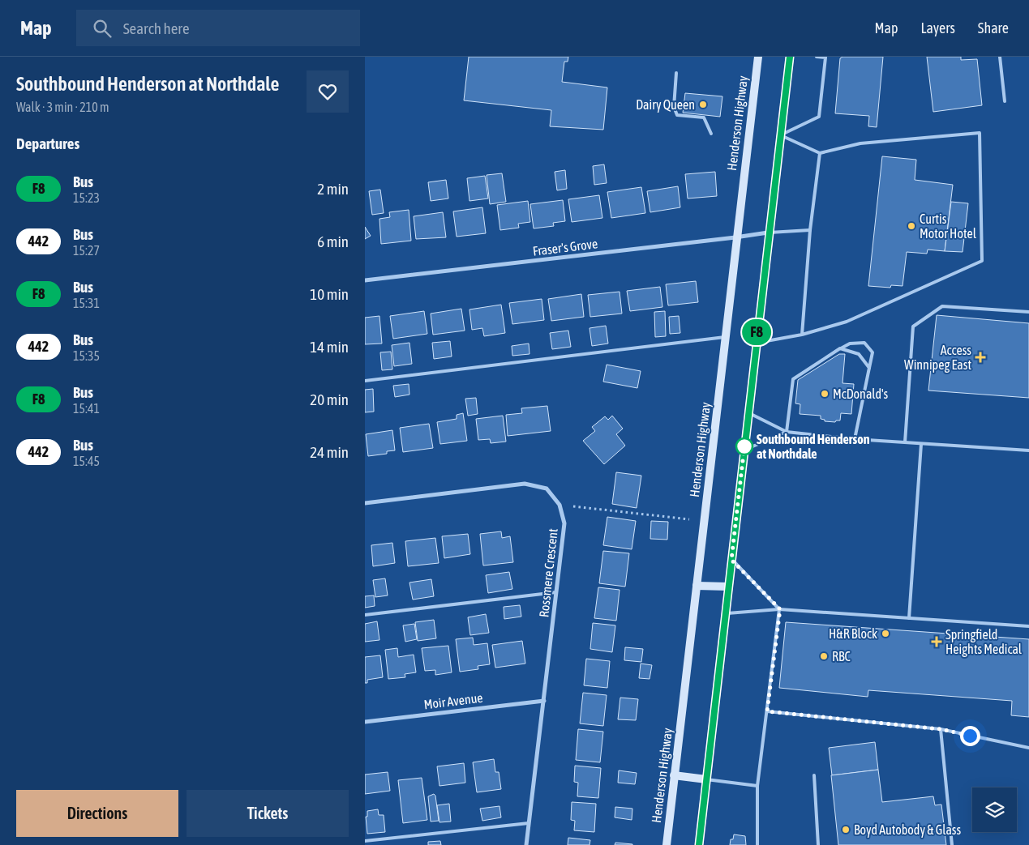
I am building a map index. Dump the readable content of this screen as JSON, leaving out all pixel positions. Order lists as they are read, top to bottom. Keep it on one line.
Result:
{"streets":{"main road":["Henderson Highway"],"street":["Fraser's Grove","Rossmere Crescent","Moir Avenue"]},"crossings":[["Henderson Highway","Fraser's Grove"],["Rossmere Crescent","Moir Avenue"]],"places":{"other":["Dairy Queen","Curtis Motor Hotel","McDonald's","Southbound Henderson at Northdale","H&R Block","RBC","Boyd Autobody & Glass"],"health":["Access Winnipeg East","Springfield Heights Medical"]},"lines":["bus line F8"],"page":{"header":"Map","search":"Search here","nav":["Map","Layers","Share"],"heading":[["Southbound Henderson at Northdale","Walk · 3 min · 210 m"],"Departures"],"on_map":"F8","list":[{"mark":"F8","name":"Bus","note":"15:23","value":"2 min"},{"mark":"442","name":"Bus","note":"15:27","value":"6 min"},{"mark":"F8","name":"Bus","note":"15:31","value":"10 min"},{"mark":"442","name":"Bus","note":"15:35","value":"14 min"},{"mark":"F8","name":"Bus","note":"15:41","value":"20 min"},{"mark":"442","name":"Bus","note":"15:45","value":"24 min"}],"buttons":["Directions","Tickets"]}}
